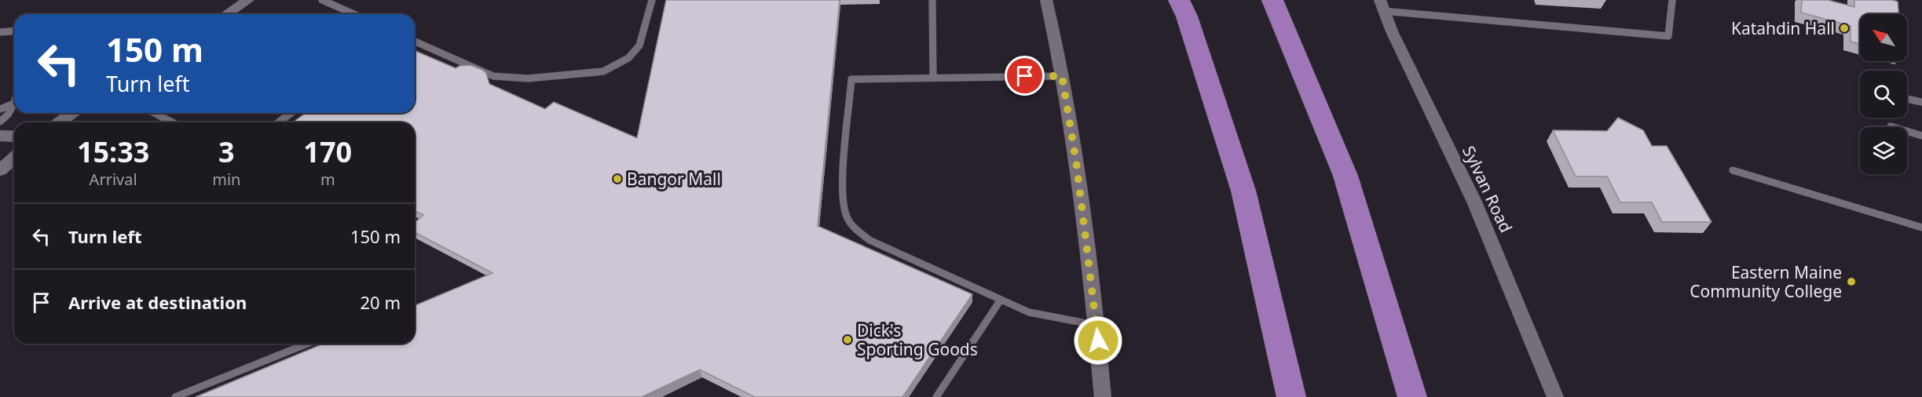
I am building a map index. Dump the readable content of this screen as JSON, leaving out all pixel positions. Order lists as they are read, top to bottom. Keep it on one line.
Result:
{"streets":{"street":["Sylvan Road"]},"places":["Katahdin Hall","Bangor Mall","Eastern Maine Community College","Dick's Sporting Goods"],"north":"top left","page":{"turn":["150 m","Turn left"],"eta":["15:33","Arrival","3","min","170","m"],"list":[{"name":"Turn left","value":"150 m"},{"name":"Arrive at destination","value":"20 m"}]}}
